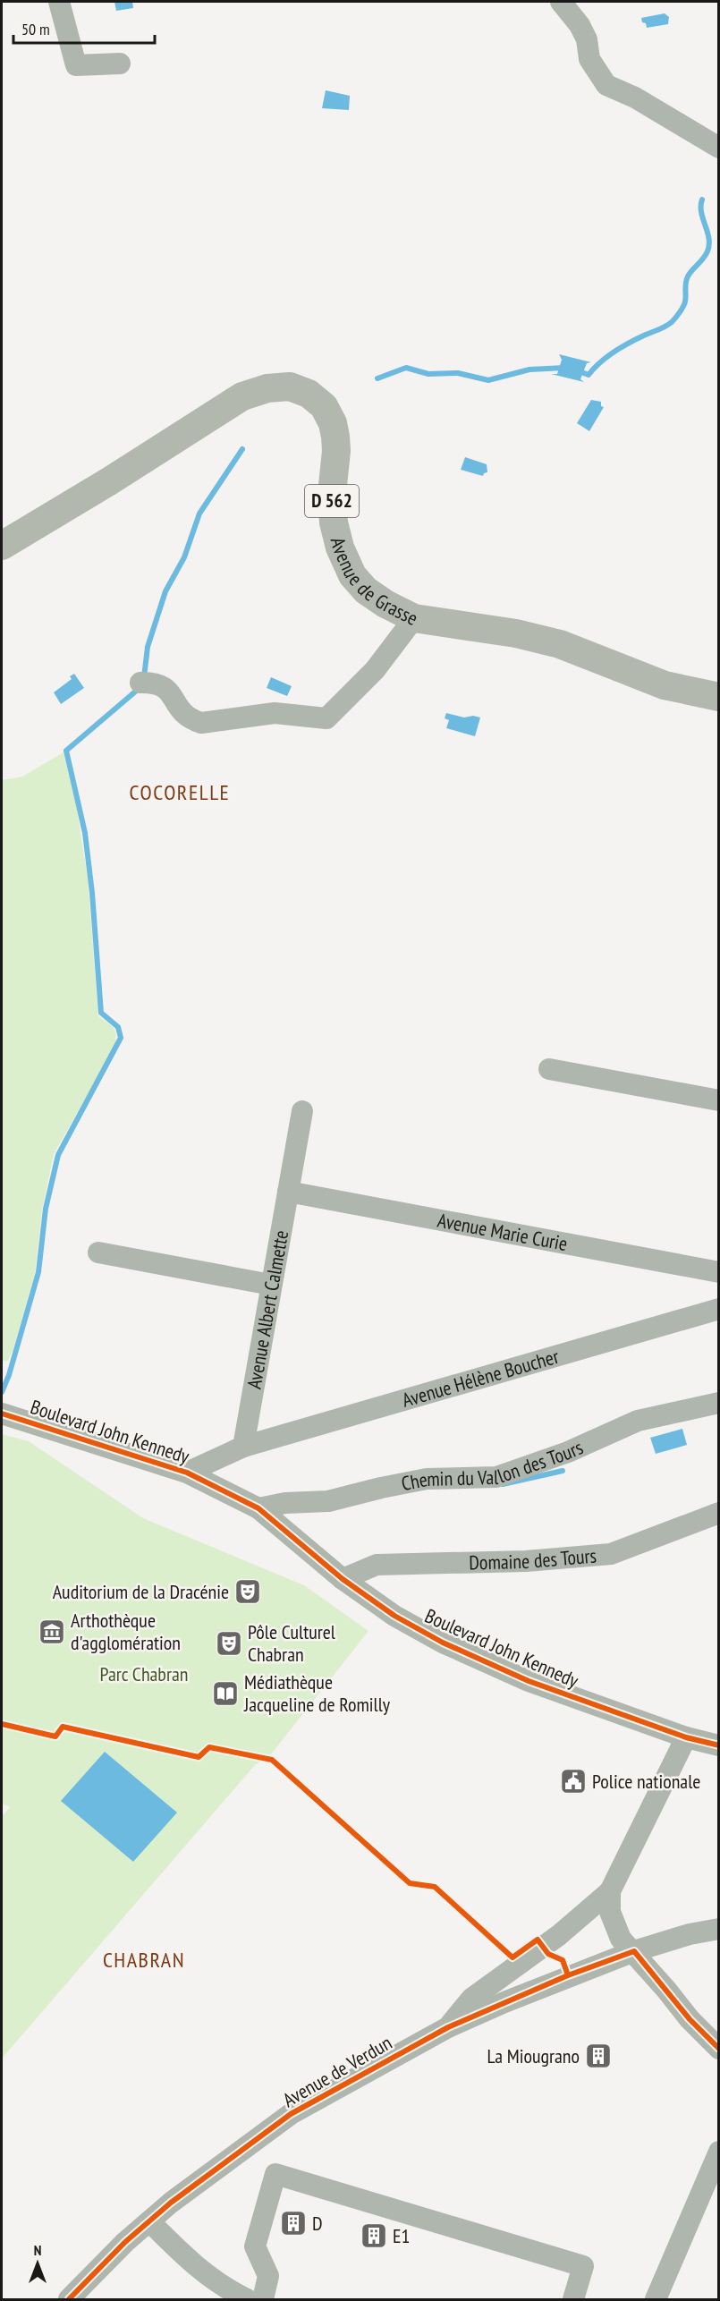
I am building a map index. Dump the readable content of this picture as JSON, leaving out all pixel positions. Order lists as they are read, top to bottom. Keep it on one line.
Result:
{"streets":{"main road":["D 562","Avenue de Grasse"],"street":["Avenue Marie Curie","Avenue Albert Calmette","Avenue Hélène Boucher","Boulevard John Kennedy","Chemin du Vallon des Tours","Domaine des Tours","Avenue de Verdun"]},"crossings":[["Avenue Marie Curie","Avenue Albert Calmette"],["Avenue Albert Calmette","Avenue Hélène Boucher"],["Boulevard John Kennedy","Chemin du Vallon des Tours"],["Boulevard John Kennedy","Domaine des Tours"]],"districts":["COCORELLE","CHABRAN"],"parks":["Parc Chabran"],"places":{"theatre":["Auditorium de la Dracénie","Pôle Culturel Chabran"],"museum":["Arthothèque d'agglomération"],"library":["Médiathèque Jacqueline de Romilly"],"public building":["Police nationale"],"building":["La Miougrano","D","E1"]},"scale_bar":"50 m","north":"top"}
